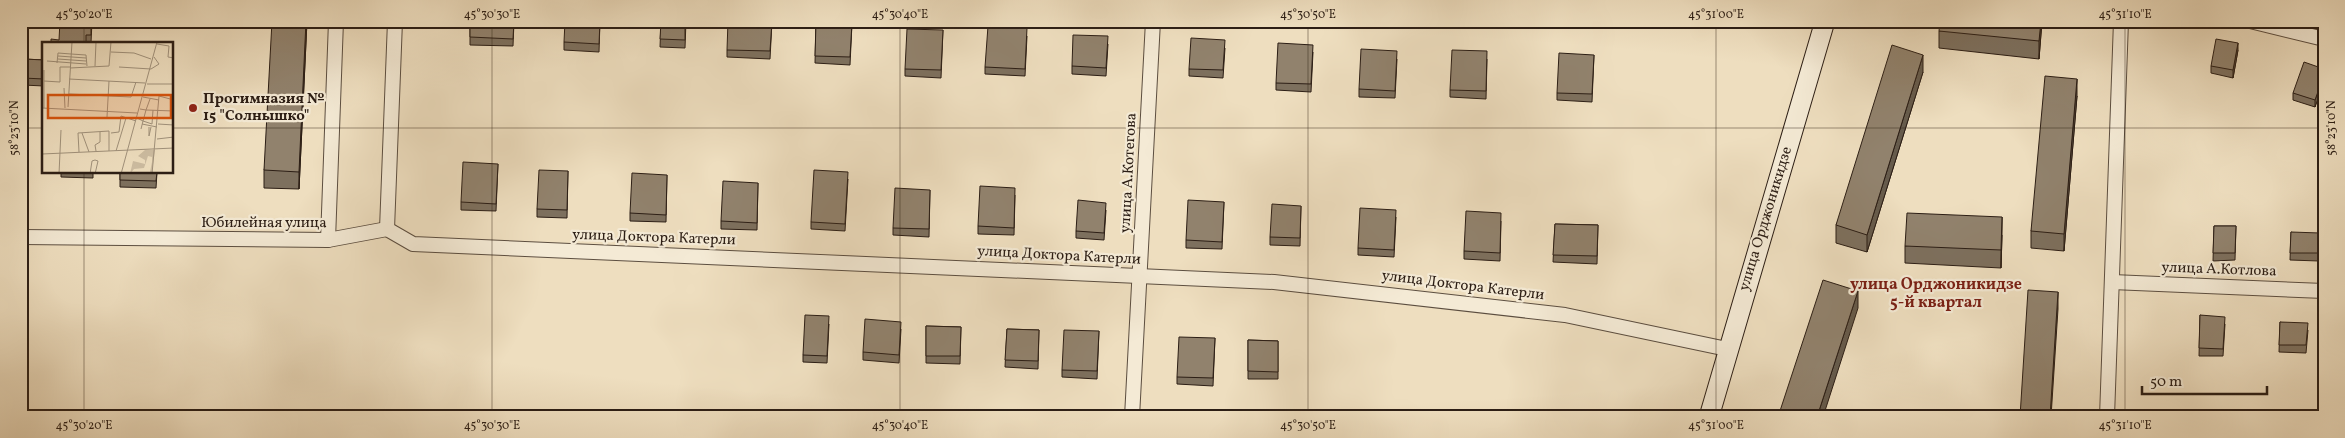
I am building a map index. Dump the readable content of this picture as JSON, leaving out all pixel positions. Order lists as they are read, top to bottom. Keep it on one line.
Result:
{"streets":{"main road":["улица Орджоникидзе"],"street":["улица А.Котегова","Юбилейная улица","улица Доктора Катерли","улица А.Котлова"]},"crossings":[["улица А.Котегова","улица Доктора Катерли"],["улица Орджоникидзе","улица Доктора Катерли"],["Юбилейная улица","улица Доктора Катерли"]],"districts":["улица Орджоникидзе 5-й квартал"],"places":["Прогимназия № 15 \"Солнышко\""],"scale_bar":"50 m","coordinates":["45°30'20\"E","45°30'30\"E","45°30'40\"E","45°30'50\"E","45°31'00\"E","45°31'10\"E","58°23'10\"N"]}
